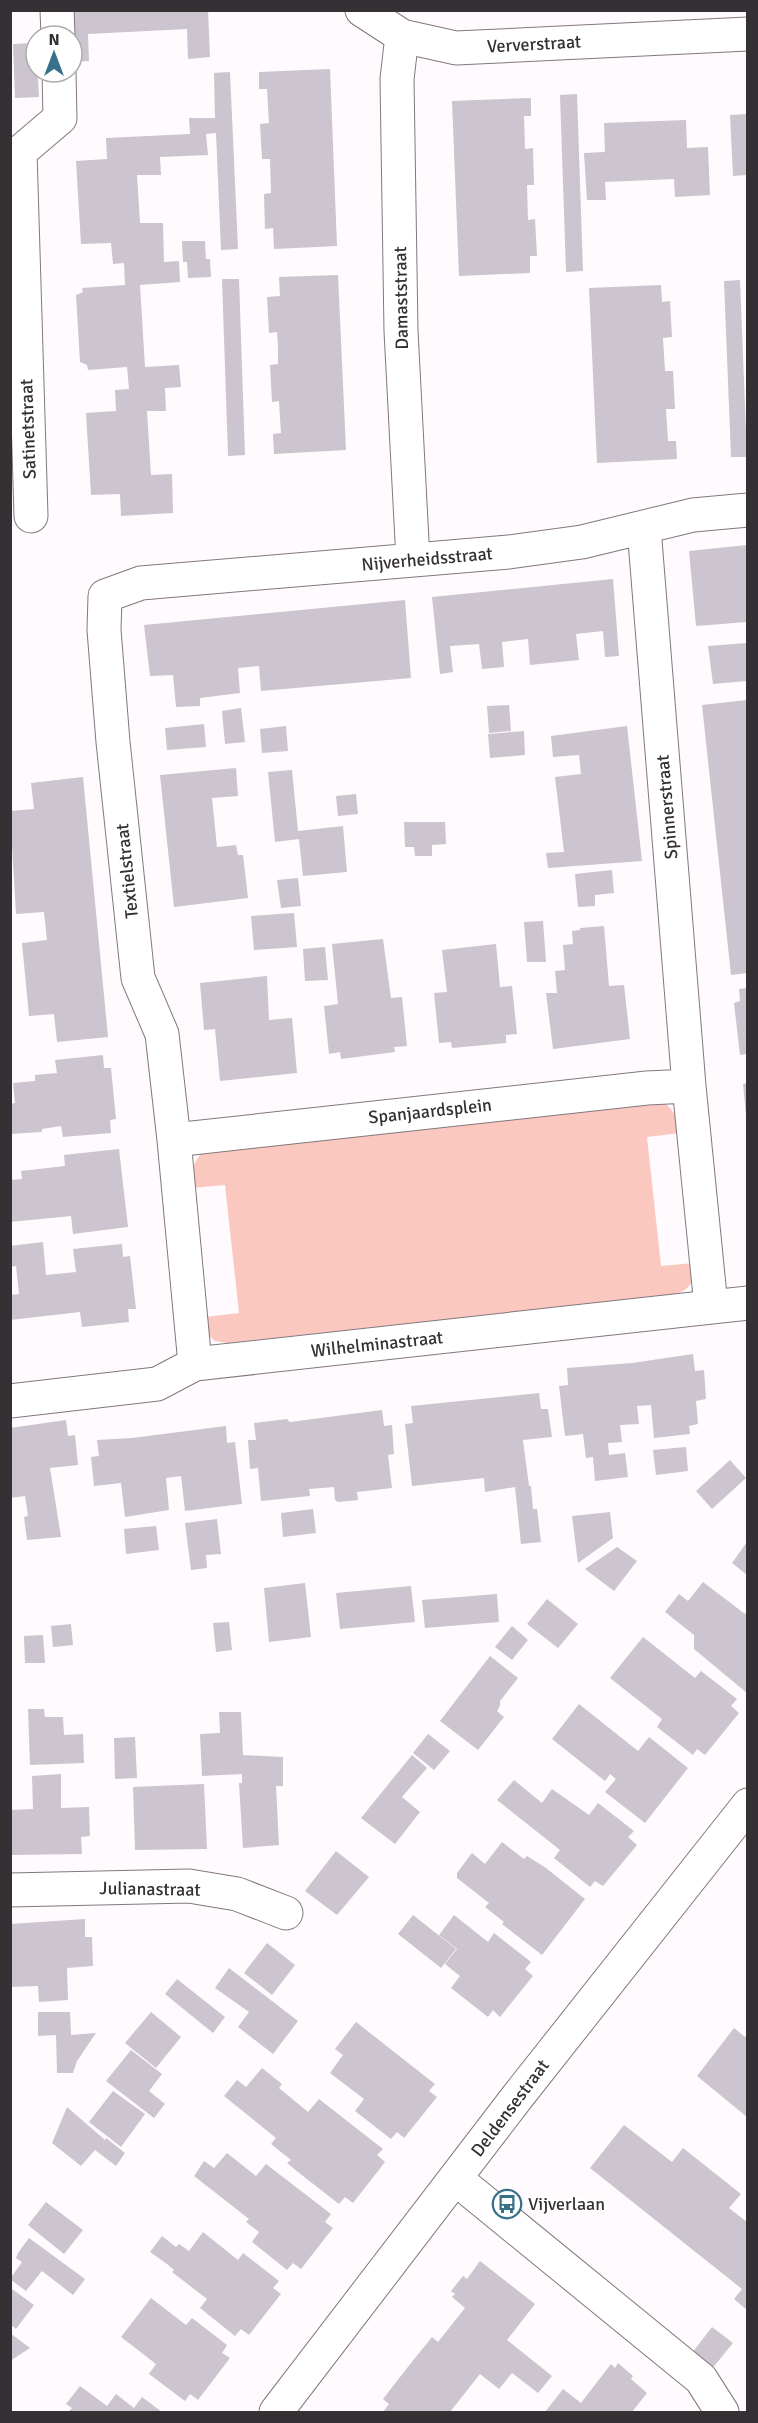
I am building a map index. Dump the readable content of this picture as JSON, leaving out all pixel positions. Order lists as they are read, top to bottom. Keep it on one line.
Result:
{"streets":{"street":["Ververstraat","Damaststraat","Satinetstraat","Nijverheidsstraat","Spinnerstraat","Textielstraat","Spanjaardsplein","Wilhelminastraat","Julianastraat","Deldensestraat"]},"crossings":[["Ververstraat","Damaststraat"],["Damaststraat","Nijverheidsstraat"],["Nijverheidsstraat","Spinnerstraat"],["Nijverheidsstraat","Textielstraat"],["Spinnerstraat","Spanjaardsplein"],["Textielstraat","Spanjaardsplein"]],"places":{"bus stop":["Vijverlaan"]},"north":"top"}
